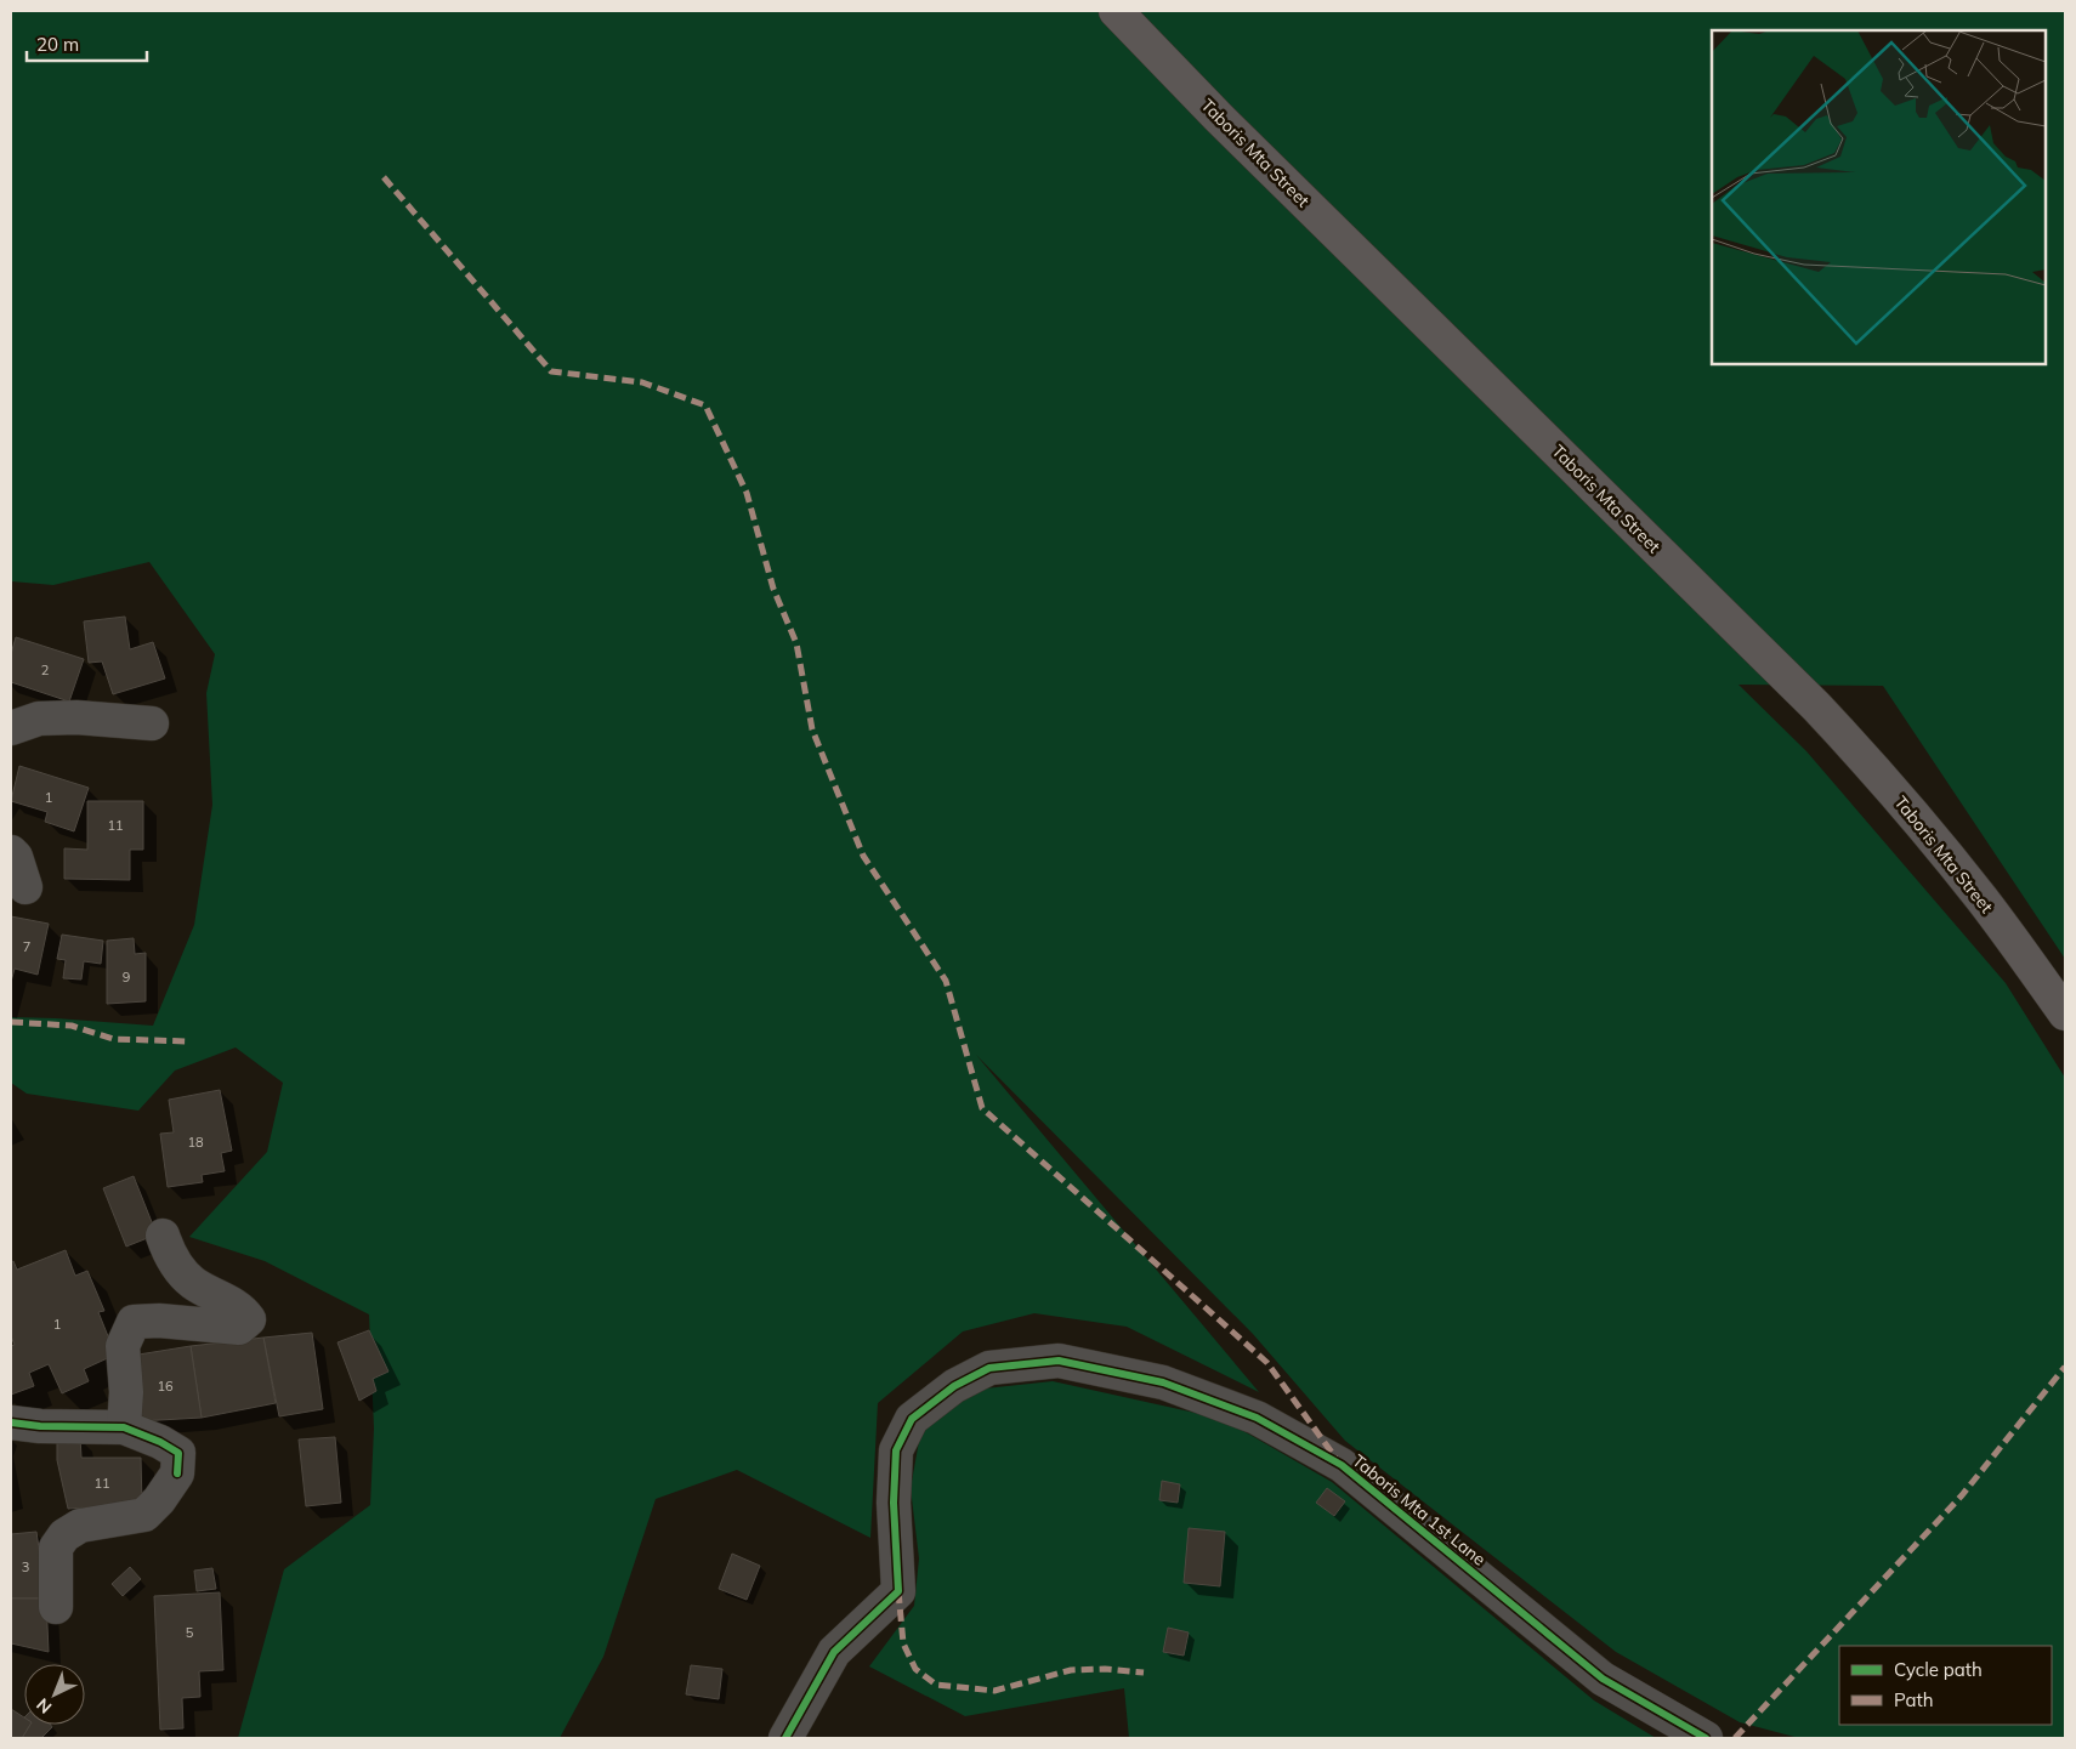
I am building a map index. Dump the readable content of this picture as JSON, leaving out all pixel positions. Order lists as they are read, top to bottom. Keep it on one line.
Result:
{"streets":{"main road":["Taboris Mta Street"],"street":["Taboris Mta 1st Lane"]},"house_numbers":["2","1","11","7","9","18","1","16","11","3","5"],"legend":["Cycle path","Path"],"scale_bar":"20 m","north":"bottom left"}
